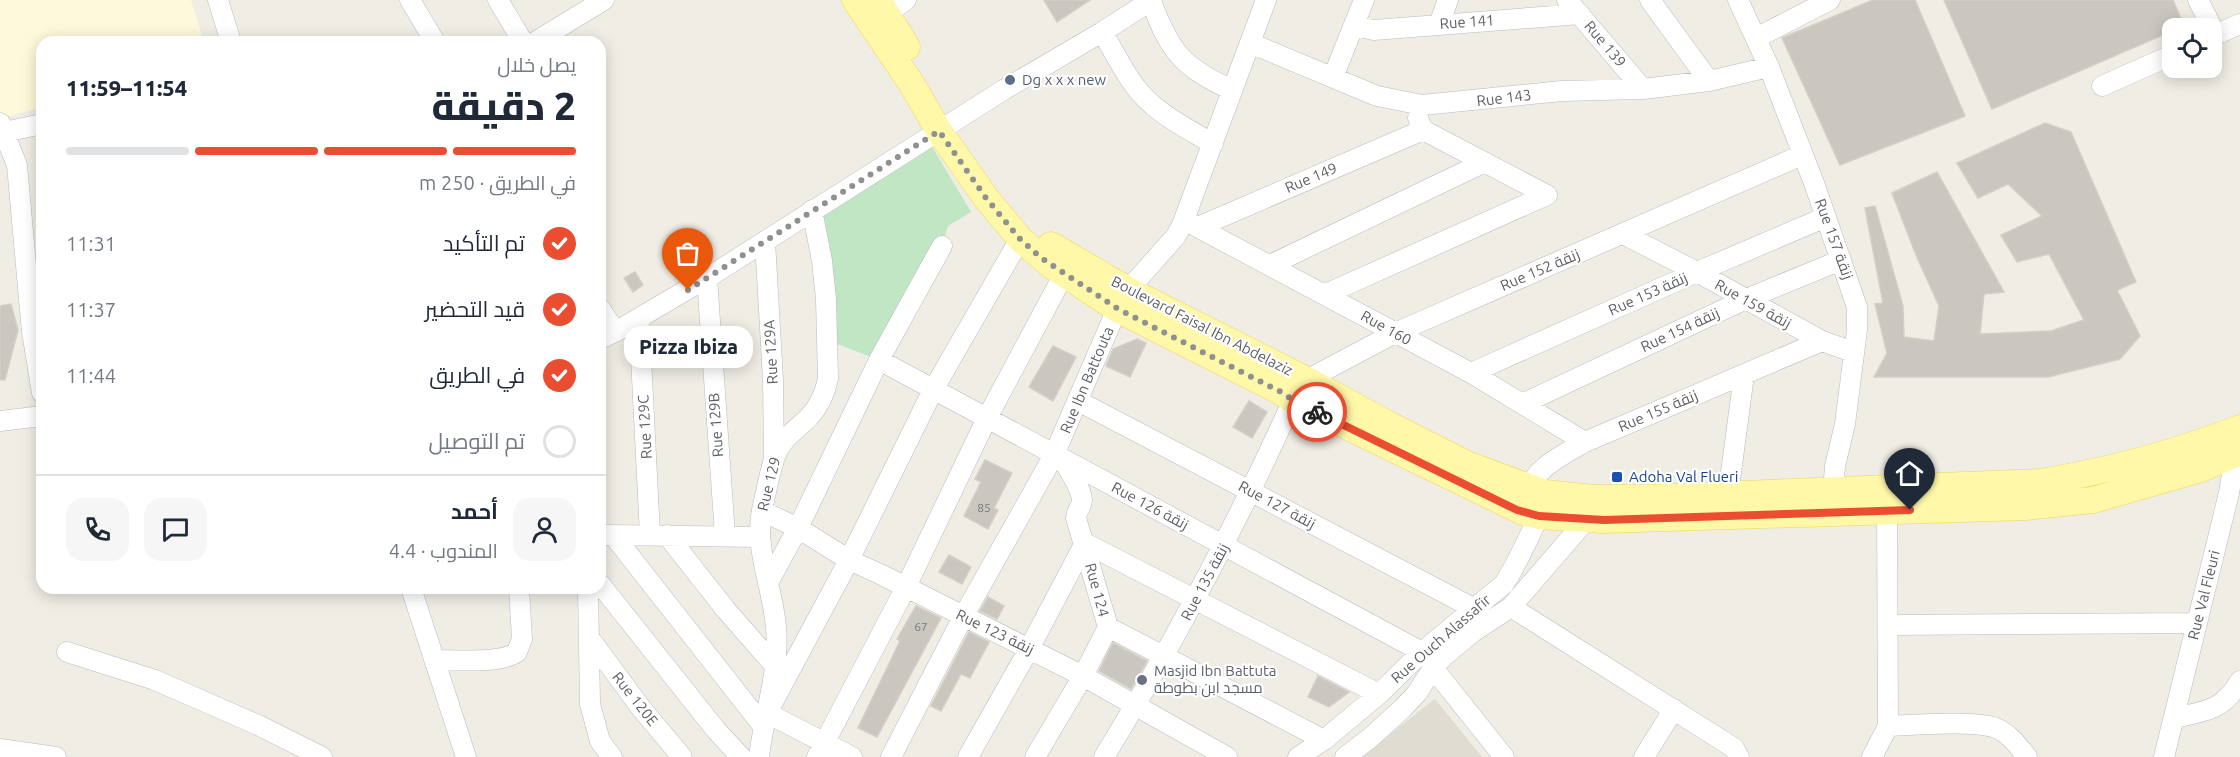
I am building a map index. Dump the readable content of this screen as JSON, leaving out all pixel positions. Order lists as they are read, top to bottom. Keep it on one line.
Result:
{"streets":{"main road":["Boulevard Faisal Ibn Abdelaziz"],"street":["Rue 141","Rue 139","Rue 143","Rue 149","Rue 157 زنقة","Rue 152 زنقة","Rue 153 زنقة","Rue 159 زنقة","Rue 160","Rue 154 زنقة","Rue 129A","Rue Ibn Battouta","Rue 155 زنقة","Rue 129B","Rue 129C","Rue 129","Rue 127 زنقة","Rue 126 زنقة","Rue 135 زنقة","Rue 124","Rue Val Fleuri","Rue 123 زنقة","Rue Ouch Alassafir","Rue 120E"]},"crossings":[["Rue 141","Rue 139"],["Rue 139","Rue 143"],["Rue 143","Rue 157 زنقة"],["Rue 143","Rue Ibn Battouta"],["Rue 149","Rue 160"],["Rue 149","Rue Ibn Battouta"],["Rue 157 زنقة","Rue 152 زنقة"],["Rue 157 زنقة","Rue 153 زنقة"],["Rue 157 زنقة","Rue 159 زنقة"],["Rue 157 زنقة","Boulevard Faisal Ibn Abdelaziz"],["Rue 157 زنقة","Rue 154 زنقة"],["Rue 152 زنقة","Rue 159 زنقة"],["Rue 152 زنقة","Boulevard Faisal Ibn Abdelaziz"],["Rue 152 زنقة","Rue 160"],["Rue 152 زنقة","Rue 135 زنقة"],["Rue 153 زنقة","Rue 159 زنقة"],["Rue 153 زنقة","Rue 160"],["Rue 159 زنقة","Rue 154 زنقة"],["Rue 159 زنقة","Rue 155 زنقة"],["Boulevard Faisal Ibn Abdelaziz","Rue Ibn Battouta"],["Boulevard Faisal Ibn Abdelaziz","Rue 155 زنقة"],["Boulevard Faisal Ibn Abdelaziz","Rue 135 زنقة"],["Boulevard Faisal Ibn Abdelaziz","Rue Val Fleuri"],["Boulevard Faisal Ibn Abdelaziz","Rue Ouch Alassafir"],["Rue 160","Rue 154 زنقة"],["Rue 160","Rue Ibn Battouta"],["Rue 160","Rue 155 زنقة"],["Rue 129A","Rue 129"],["Rue Ibn Battouta","Rue 127 زنقة"],["Rue Ibn Battouta","Rue 126 زنقة"],["Rue Ibn Battouta","Rue 124"],["Rue Ibn Battouta","Rue 123 زنقة"],["Rue 155 زنقة","Rue Ouch Alassafir"],["Rue 129","Rue 123 زنقة"],["Rue 127 زنقة","Rue 135 زنقة"],["Rue 127 زنقة","Rue Ouch Alassafir"],["Rue 126 زنقة","Rue 135 زنقة"],["Rue 126 زنقة","Rue 124"],["Rue 126 زنقة","Rue Ouch Alassafir"],["Rue 135 زنقة","Rue 124"],["Rue 135 زنقة","Rue 123 زنقة"],["Rue 124","Rue Ouch Alassafir"]],"places":{"other":["Dg x x x new","Pizza Ibiza","Masjid Ibn Battuta مسجد ابن بطوطة"],"transit":["Adoha Val Flueri"]},"house_numbers":["85","67"],"page":{"heading":["2 دقيقة","يصل خلال","11:54–11:59"],"panel":["أحمد","المندوب · 4.4"],"bar":"في الطريق · 250 m","list":[["تم التأكيد","11:31"],["قيد التحضير","11:37"],["في الطريق","11:44"],"تم التوصيل"],"bubble":"Pizza Ibiza"}}
